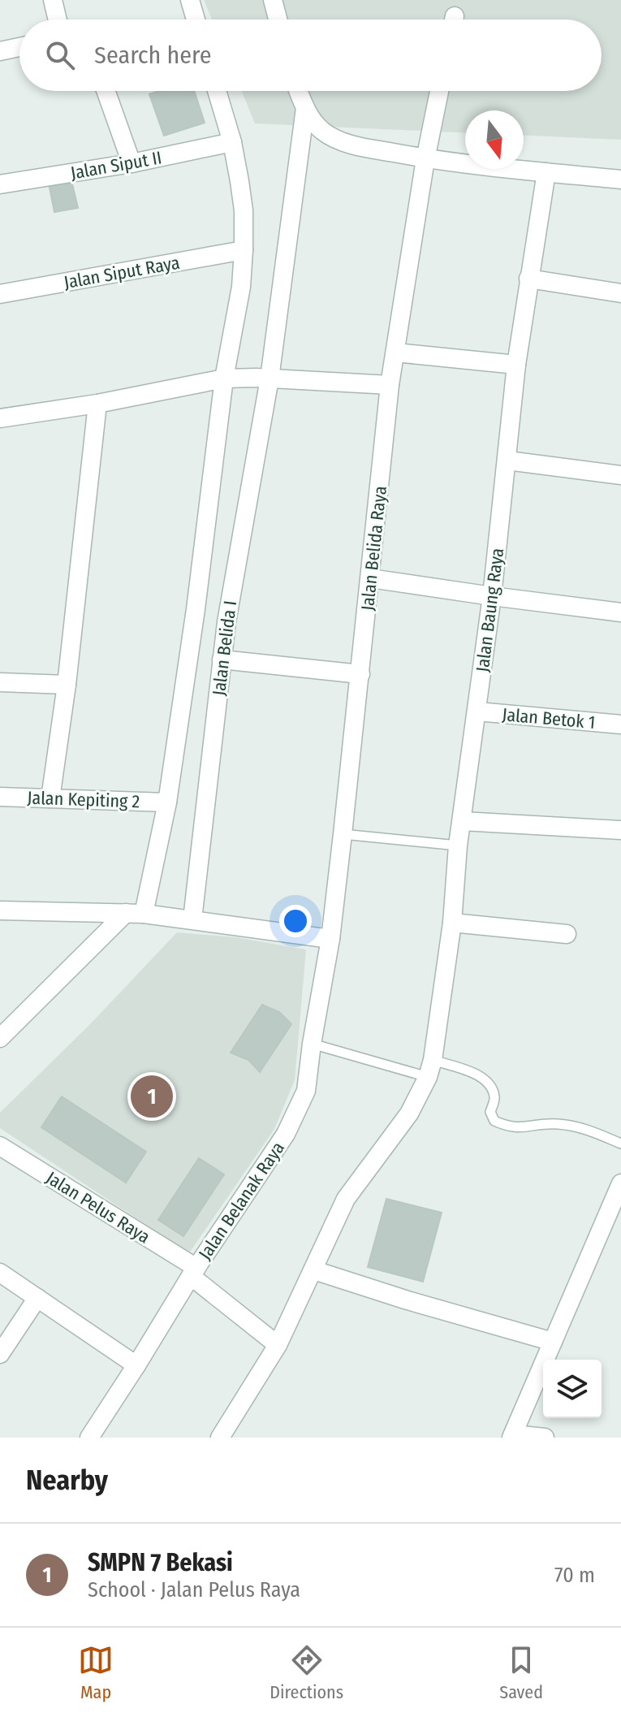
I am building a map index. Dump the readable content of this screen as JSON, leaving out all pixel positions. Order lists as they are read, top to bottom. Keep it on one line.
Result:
{"streets":{"street":["Jalan Siput II","Jalan Siput Raya","Jalan Belida Raya","Jalan Baung Raya","Jalan Belida I","Jalan Betok 1","Jalan Kepiting 2","Jalan Belanak Raya","Jalan Pelus Raya"]},"crossings":[["Jalan Belida Raya","Jalan Belanak Raya"],["Jalan Baung Raya","Jalan Betok 1"],["Jalan Baung Raya","Jalan Pelus Raya"],["Jalan Belanak Raya","Jalan Pelus Raya"]],"north":"bottom","page":{"search":"Search here","pins":"1","heading":"Nearby","list":[{"mark":"1","name":"SMPN 7 Bekasi","note":"School · Jalan Pelus Raya","value":"70 m"}],"nav":["Map","Directions","Saved"]}}
